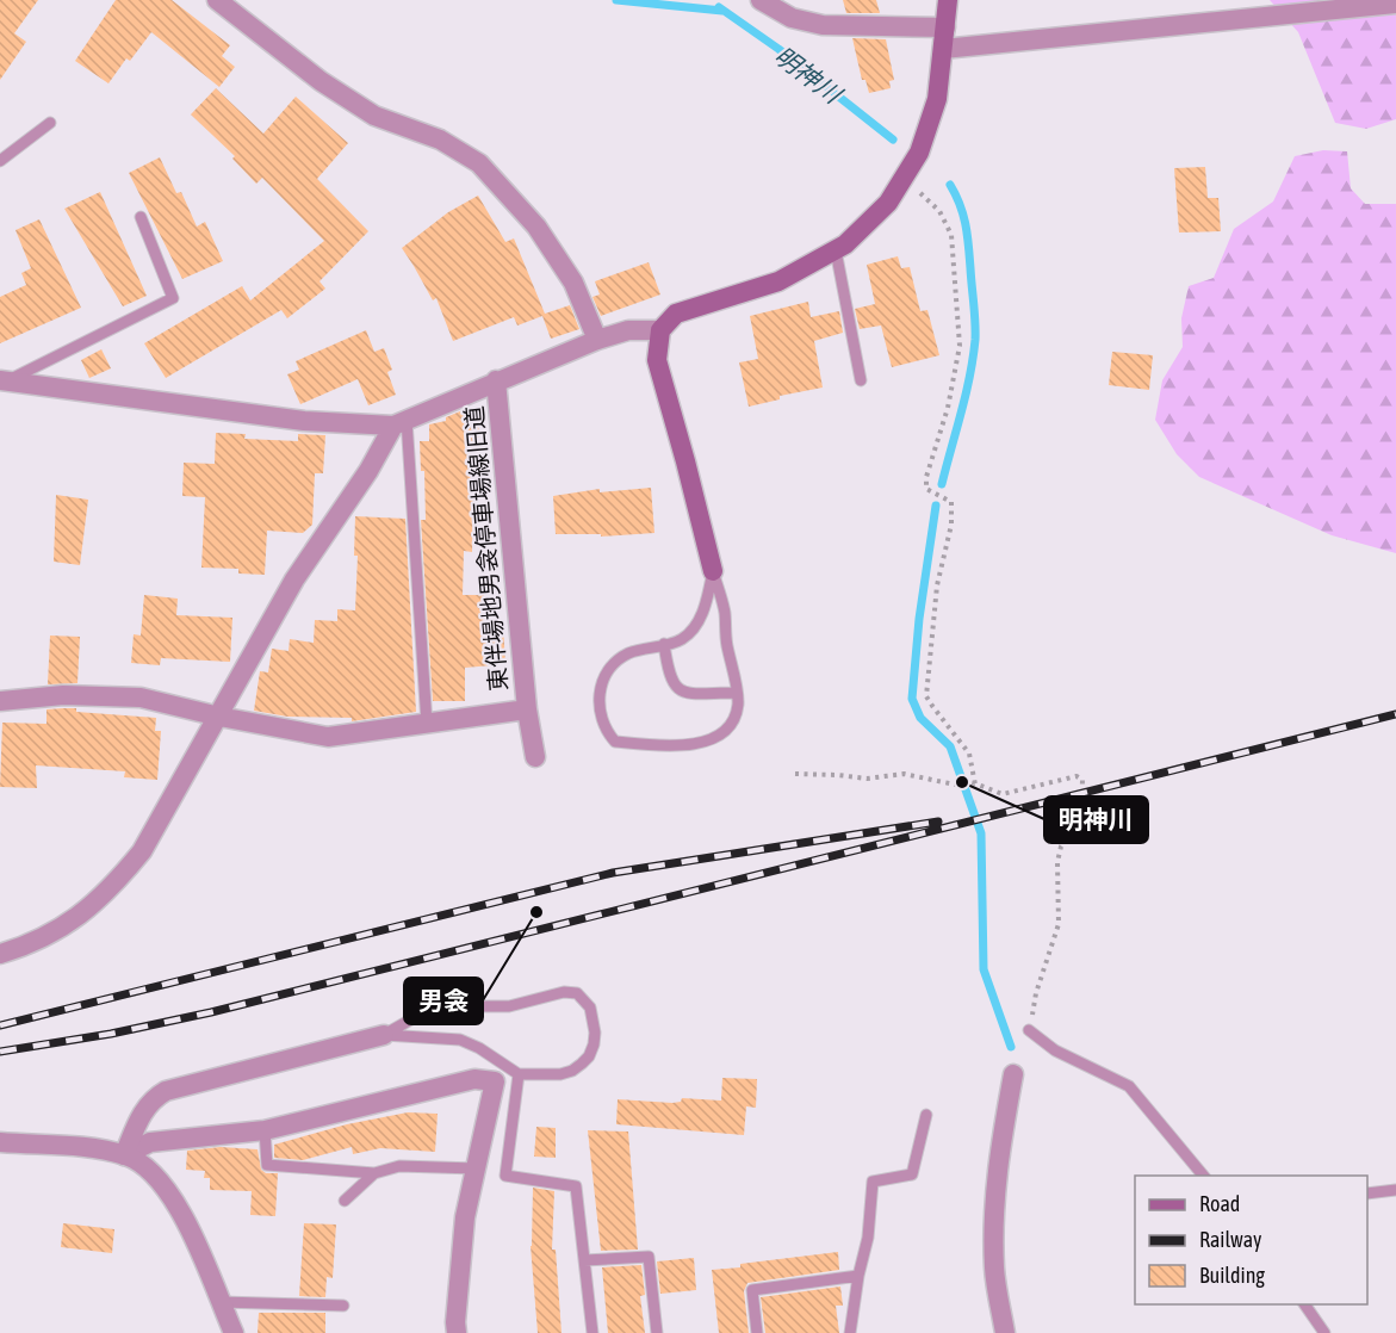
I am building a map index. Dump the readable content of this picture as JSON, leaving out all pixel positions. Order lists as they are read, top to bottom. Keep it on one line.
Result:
{"streets":{"street":["東伴場地男衾停車場線旧道"]},"water":["明神川"],"places":["明神川","男衾"],"legend":["Road","Railway","Building"]}
